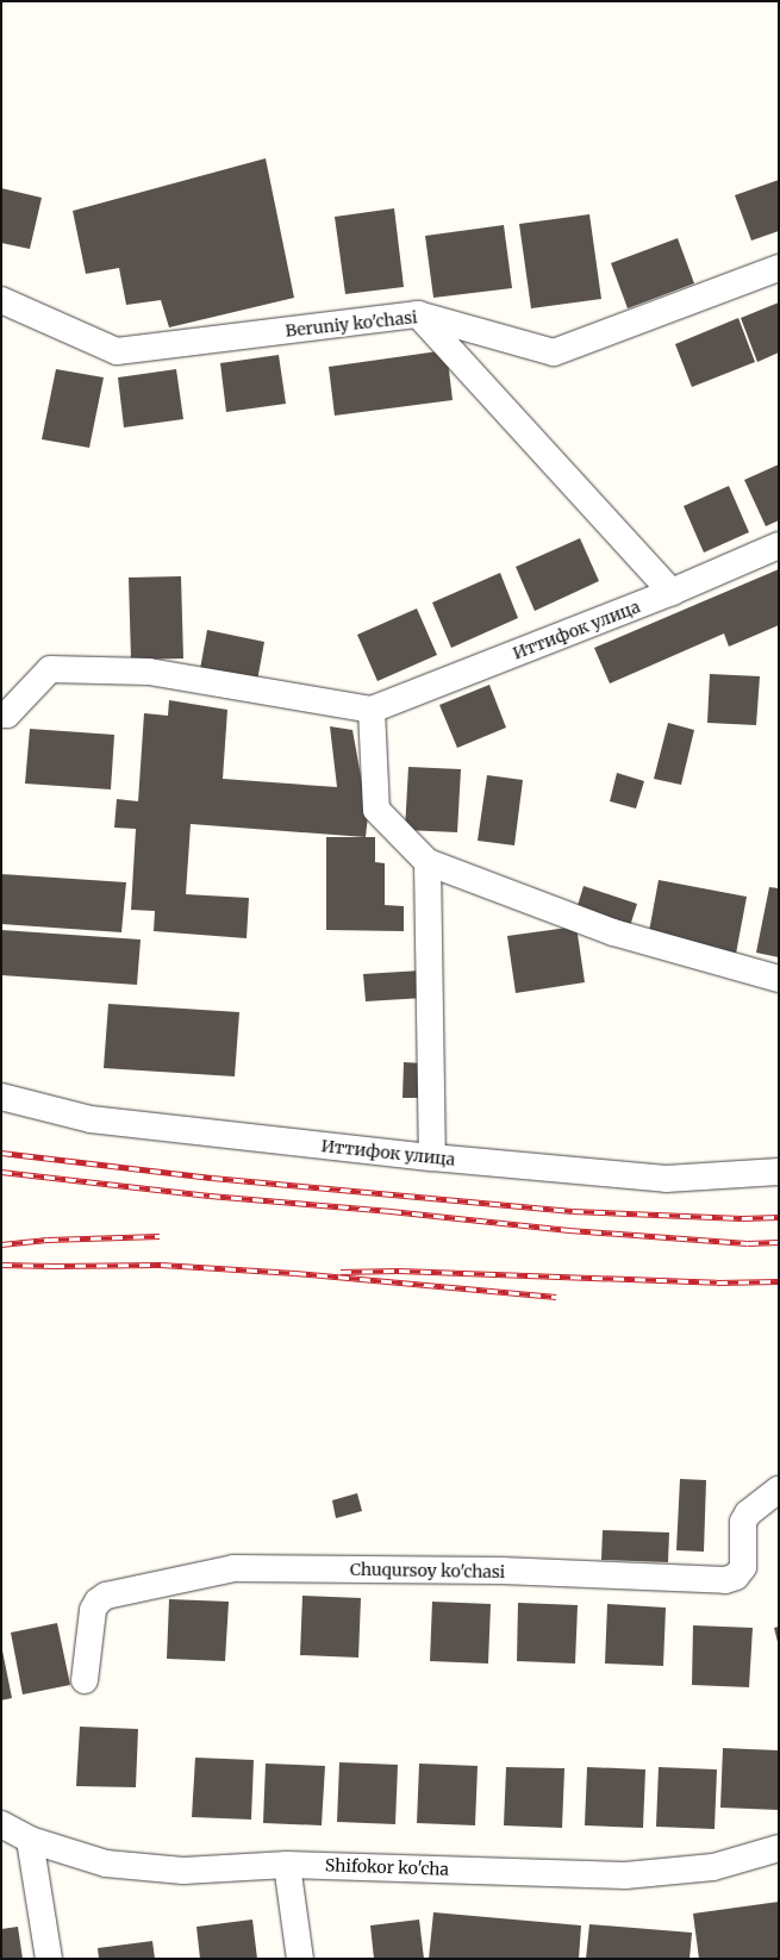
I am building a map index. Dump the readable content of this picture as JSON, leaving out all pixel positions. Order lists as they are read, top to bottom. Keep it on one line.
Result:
{"streets":{"street":["Beruniy ko'chasi","Иттифок улица","Chuqursoy ko'chasi","Shifokor ko'cha"]}}
